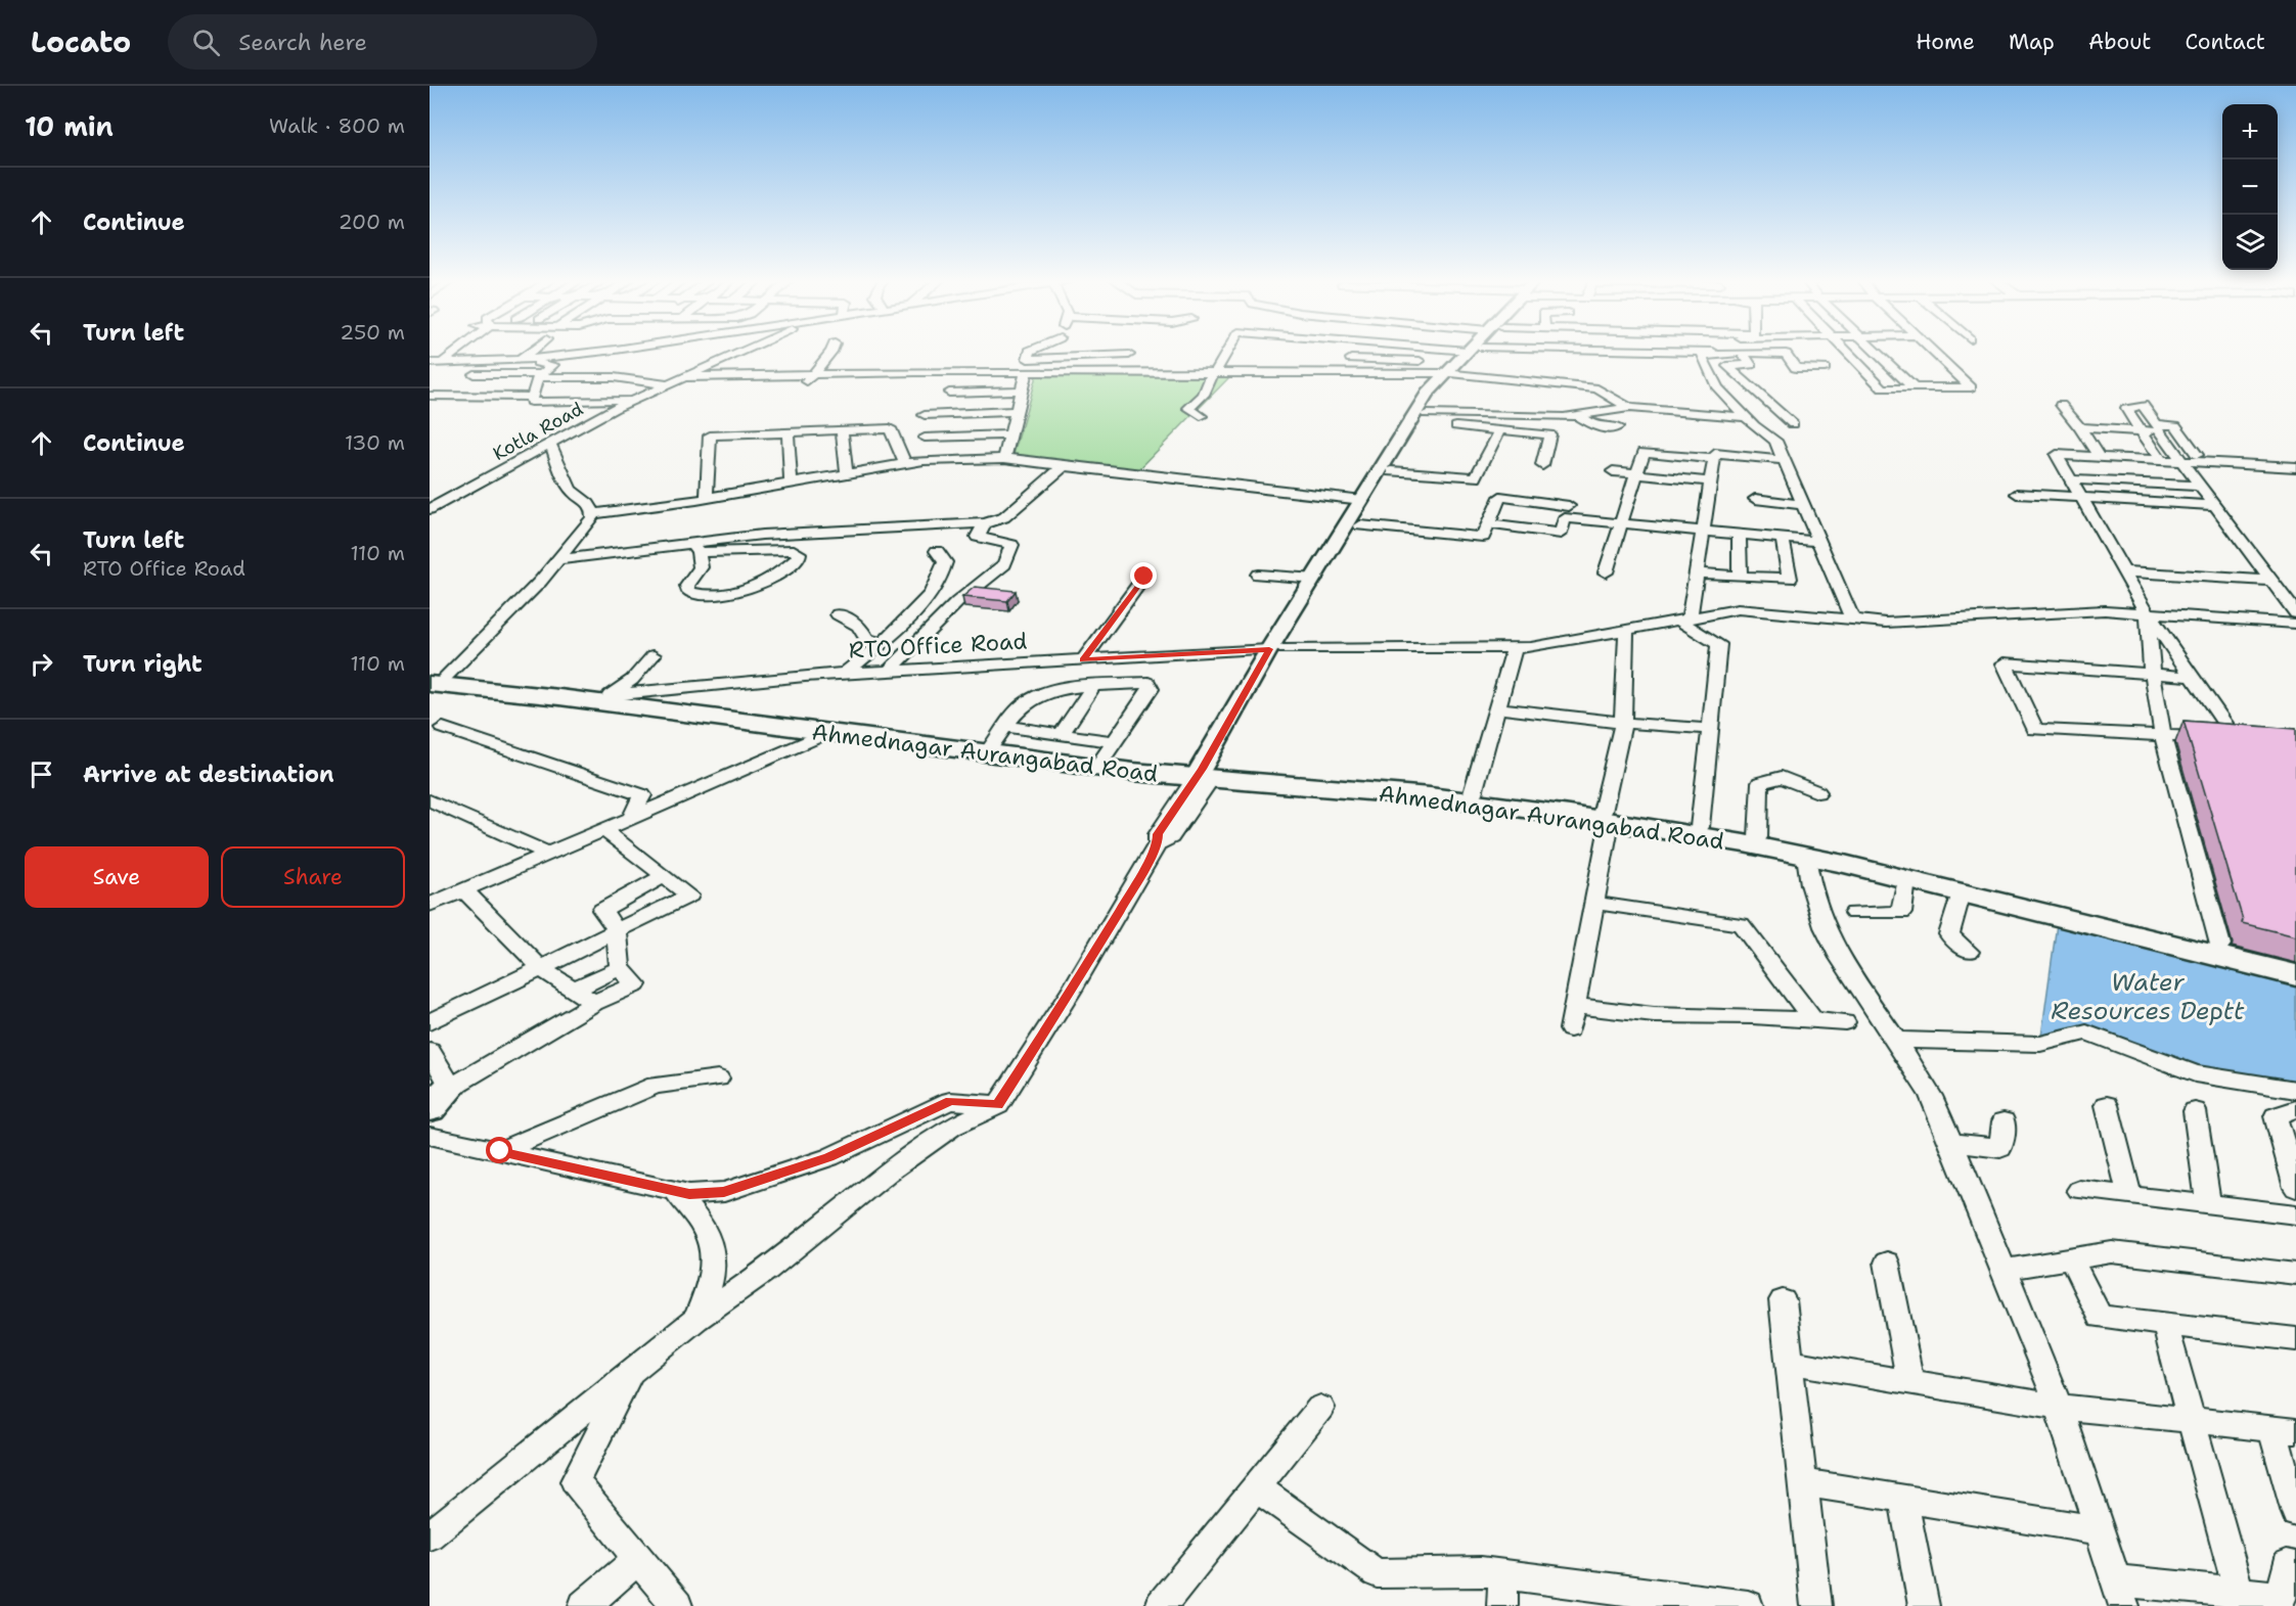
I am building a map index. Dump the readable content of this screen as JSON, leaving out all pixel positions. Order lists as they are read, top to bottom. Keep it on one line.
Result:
{"streets":{"highway":["Ahmednagar Aurangabad Road"],"street":["Kotla Road","RTO Office Road"]},"water":["Water Resources Deptt"],"page":{"header":"Locato","search":"Search here","nav":["Home","Map","About","Contact"],"heading":["10 min","Walk · 800 m"],"map_buttons":["+","−"],"list":[["Continue","200 m"],["Turn left","250 m"],["Continue","130 m"],["Turn left","RTO Office Road","110 m"],["Turn right","110 m"],"Arrive at destination"],"buttons":["Save","Share"]}}
